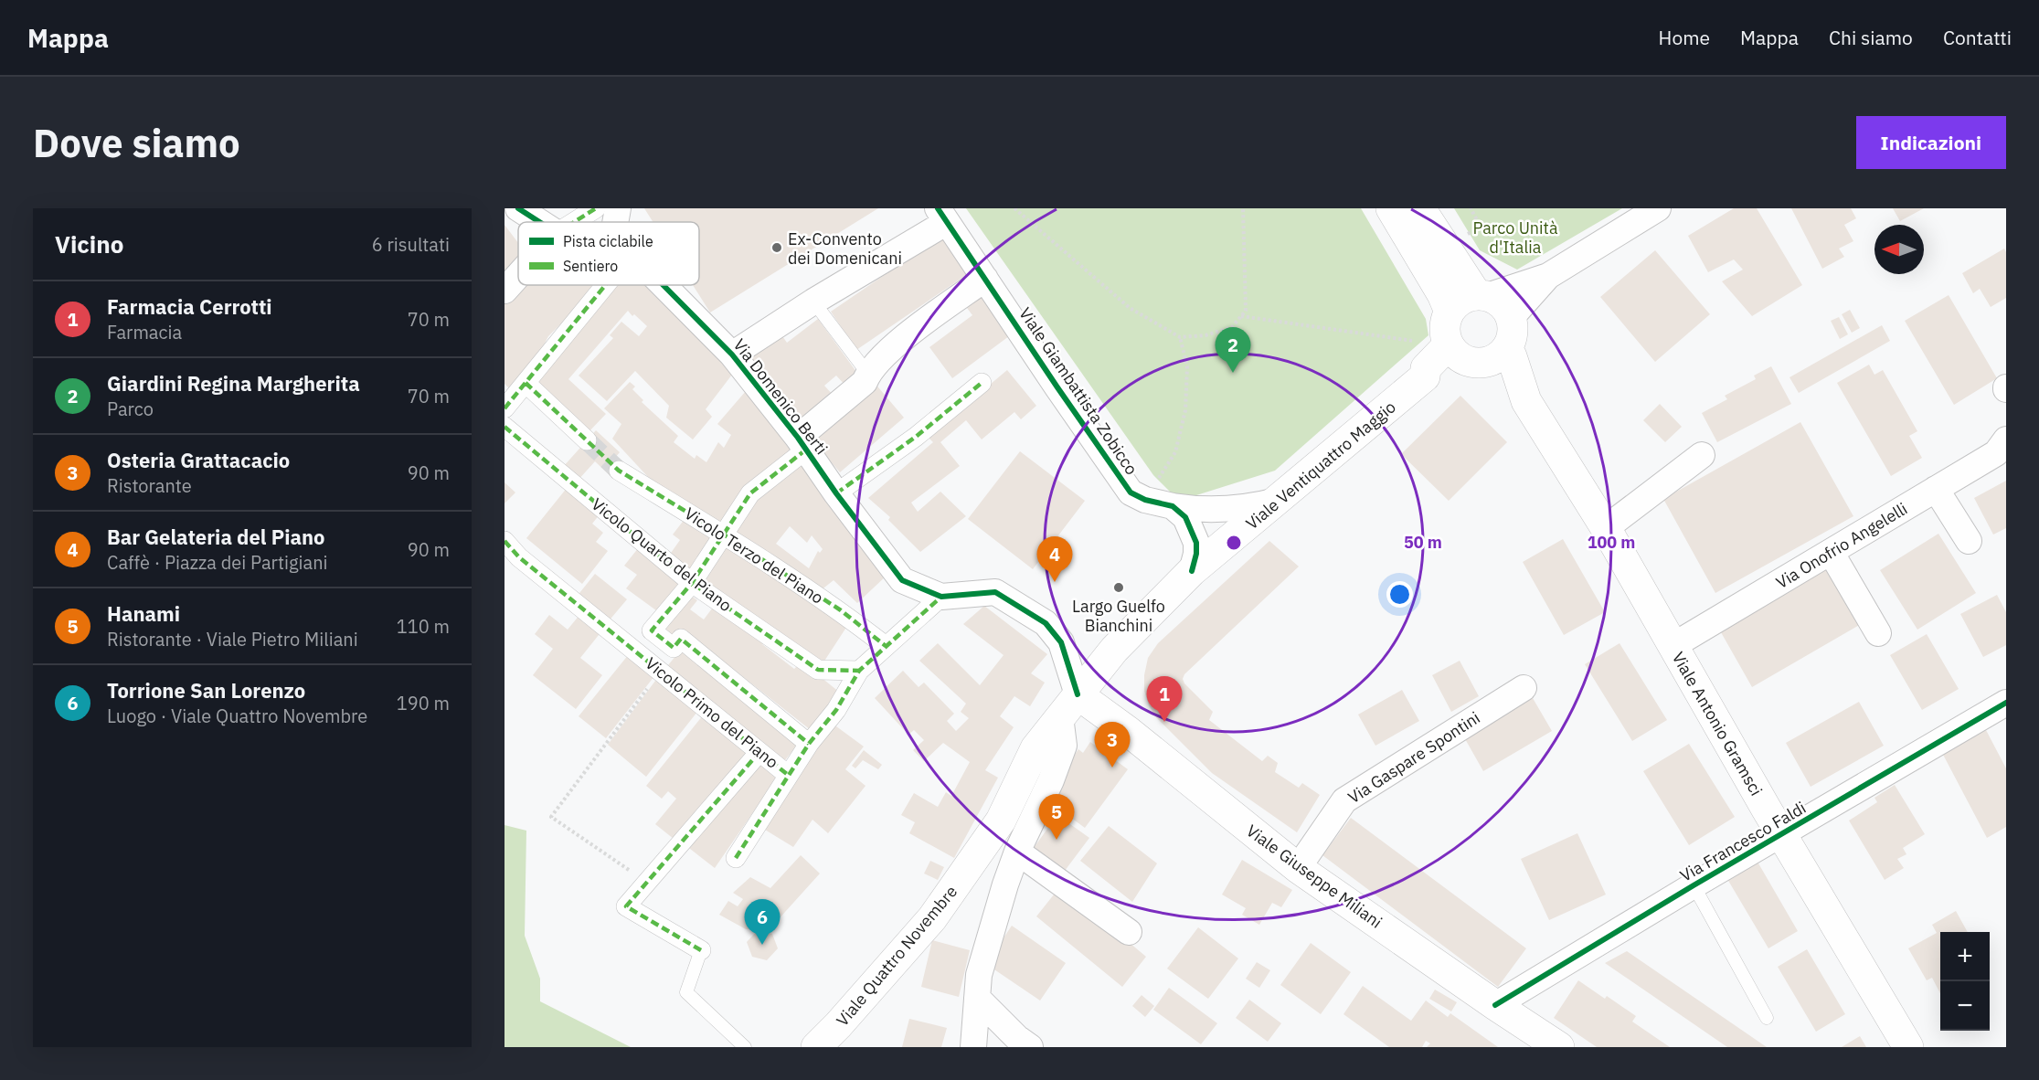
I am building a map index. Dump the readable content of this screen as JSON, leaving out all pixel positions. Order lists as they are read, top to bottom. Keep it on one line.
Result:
{"streets":{"main road":["Viale Ventiquattro Maggio","Viale Antonio Gramsci","Viale Giuseppe Miliani","Viale Quattro Novembre"],"street":["Viale Giambattista Zobicco","Via Domenico Berti","Via Onofrio Angelelli","Vicolo Quarto del Piano","Vicolo Terzo del Piano","Vicolo Primo del Piano","Via Gaspare Spontini","Via Francesco Faldi"]},"crossings":[["Viale Giambattista Zobicco","Via Domenico Berti"],["Viale Giambattista Zobicco","Viale Ventiquattro Maggio"],["Via Domenico Berti","Vicolo Primo del Piano"],["Viale Ventiquattro Maggio","Viale Antonio Gramsci"],["Viale Ventiquattro Maggio","Viale Giuseppe Miliani"],["Viale Ventiquattro Maggio","Viale Quattro Novembre"],["Via Onofrio Angelelli","Viale Antonio Gramsci"],["Vicolo Quarto del Piano","Vicolo Primo del Piano"],["Vicolo Terzo del Piano","Vicolo Primo del Piano"],["Viale Antonio Gramsci","Via Francesco Faldi"],["Via Gaspare Spontini","Viale Giuseppe Miliani"],["Via Francesco Faldi","Viale Giuseppe Miliani"],["Viale Giuseppe Miliani","Viale Quattro Novembre"]],"parks":["Parco Unità d'Italia"],"places":["Ex-Convento dei Domenicani","Largo Guelfo Bianchini"],"legend":["Pista ciclabile","Sentiero"],"north":"left","page":{"header":"Mappa","nav":["Home","Mappa","Chi siamo","Contatti"],"buttons":"Indicazioni","title":"Dove siamo","heading":["Vicino","6 risultati"],"list":[{"mark":"1","name":"Farmacia Cerrotti","note":"Farmacia","value":"70 m"},{"mark":"2","name":"Giardini Regina Margherita","note":"Parco","value":"70 m"},{"mark":"3","name":"Osteria Grattacacio","note":"Ristorante","value":"90 m"},{"mark":"4","name":"Bar Gelateria del Piano","note":"Caffè · Piazza dei Partigiani","value":"90 m"},{"mark":"5","name":"Hanami","note":"Ristorante · Viale Pietro Miliani","value":"110 m"},{"mark":"6","name":"Torrione San Lorenzo","note":"Luogo · Viale Quattro Novembre","value":"190 m"}],"pins":["2","4","1","3","5","6"],"map_buttons":["+","−"]},"rings":["50 m","100 m"]}
